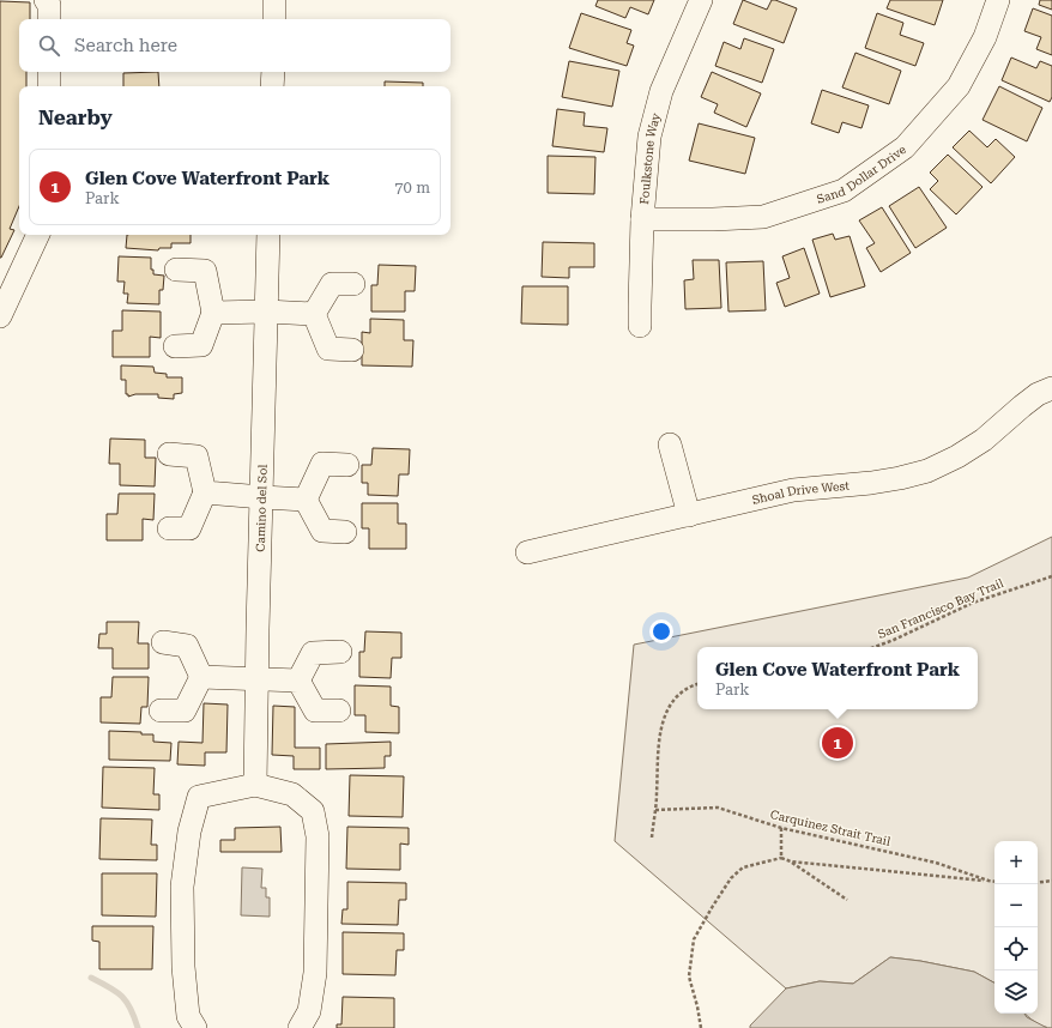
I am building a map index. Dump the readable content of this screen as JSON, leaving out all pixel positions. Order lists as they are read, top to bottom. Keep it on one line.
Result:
{"streets":{"street":["Foulkstone Way","Sand Dollar Drive","Shoal Drive West","Camino del Sol"],"path":["San Francisco Bay Trail","Carquinez Strait Trail"]},"crossings":[["Foulkstone Way","Sand Dollar Drive"]],"page":{"search":"Search here","heading":"Nearby","list":[{"mark":"1","name":"Glen Cove Waterfront Park","note":"Park","value":"70 m"}],"popup":["Glen Cove Waterfront Park","Park"],"pins":"1","map_buttons":["+","−"]}}
